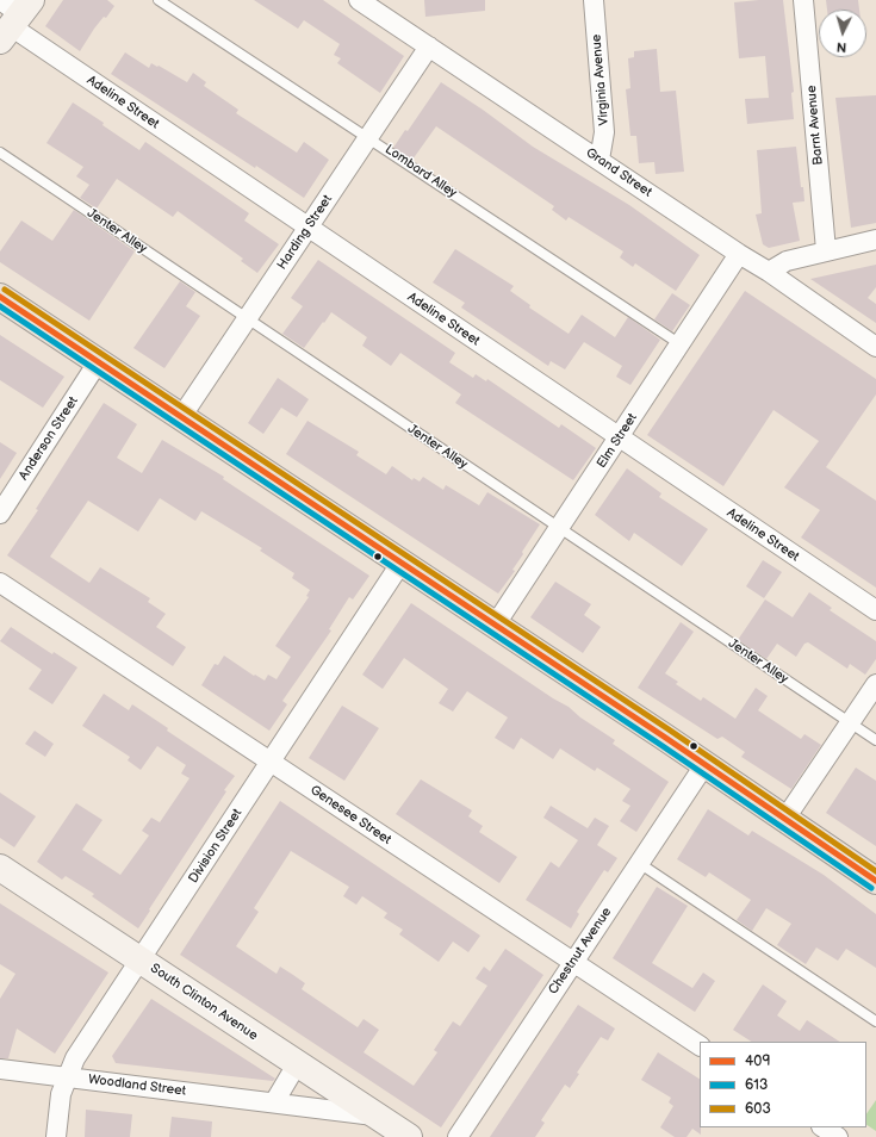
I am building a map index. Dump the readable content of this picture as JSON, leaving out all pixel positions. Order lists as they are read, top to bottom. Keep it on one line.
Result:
{"streets":{"street":["Virginia Avenue","Adeline Street","Barnt Avenue","Grand Street","Harding Street","Anderson Street","Elm Street","Genesee Street","Division Street","Chestnut Avenue","South Clinton Avenue","Woodland Street"],"lane":["Lombard Alley","Jenter Alley"]},"crossings":[["Virginia Avenue","Grand Street"],["Adeline Street","Harding Street"],["Adeline Street","Elm Street"],["Lombard Alley","Harding Street"],["Lombard Alley","Elm Street"],["Grand Street","Harding Street"],["Grand Street","Elm Street"],["Jenter Alley","Harding Street"],["Jenter Alley","Elm Street"],["Genesee Street","Division Street"],["Genesee Street","Chestnut Avenue"],["Division Street","South Clinton Avenue"],["Division Street","Woodland Street"],["South Clinton Avenue","Woodland Street"]],"lines":["transit line 603","transit line 409","transit line 613"],"legend":["409","613","603"],"north":"bottom"}
